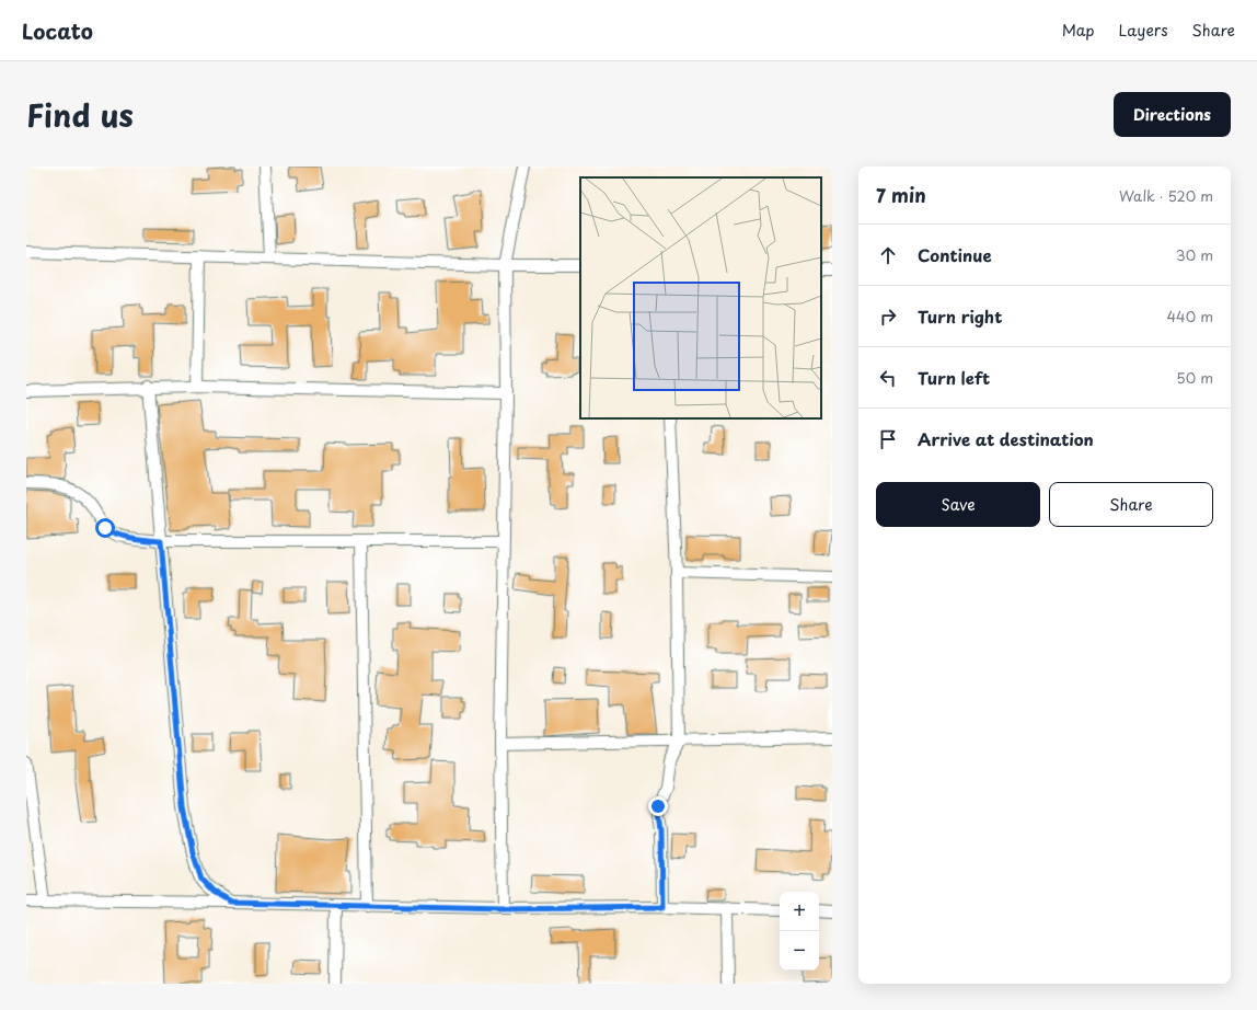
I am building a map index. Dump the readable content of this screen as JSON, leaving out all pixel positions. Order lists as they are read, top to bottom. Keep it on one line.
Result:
{"page":{"header":"Locato","nav":["Map","Layers","Share"],"title":"Find us","buttons":["Directions",["Save","Share"]],"heading":["7 min","Walk · 520 m"],"list":[["Continue","30 m"],["Turn right","440 m"],["Turn left","50 m"],"Arrive at destination"],"map_buttons":["+","−"]}}
